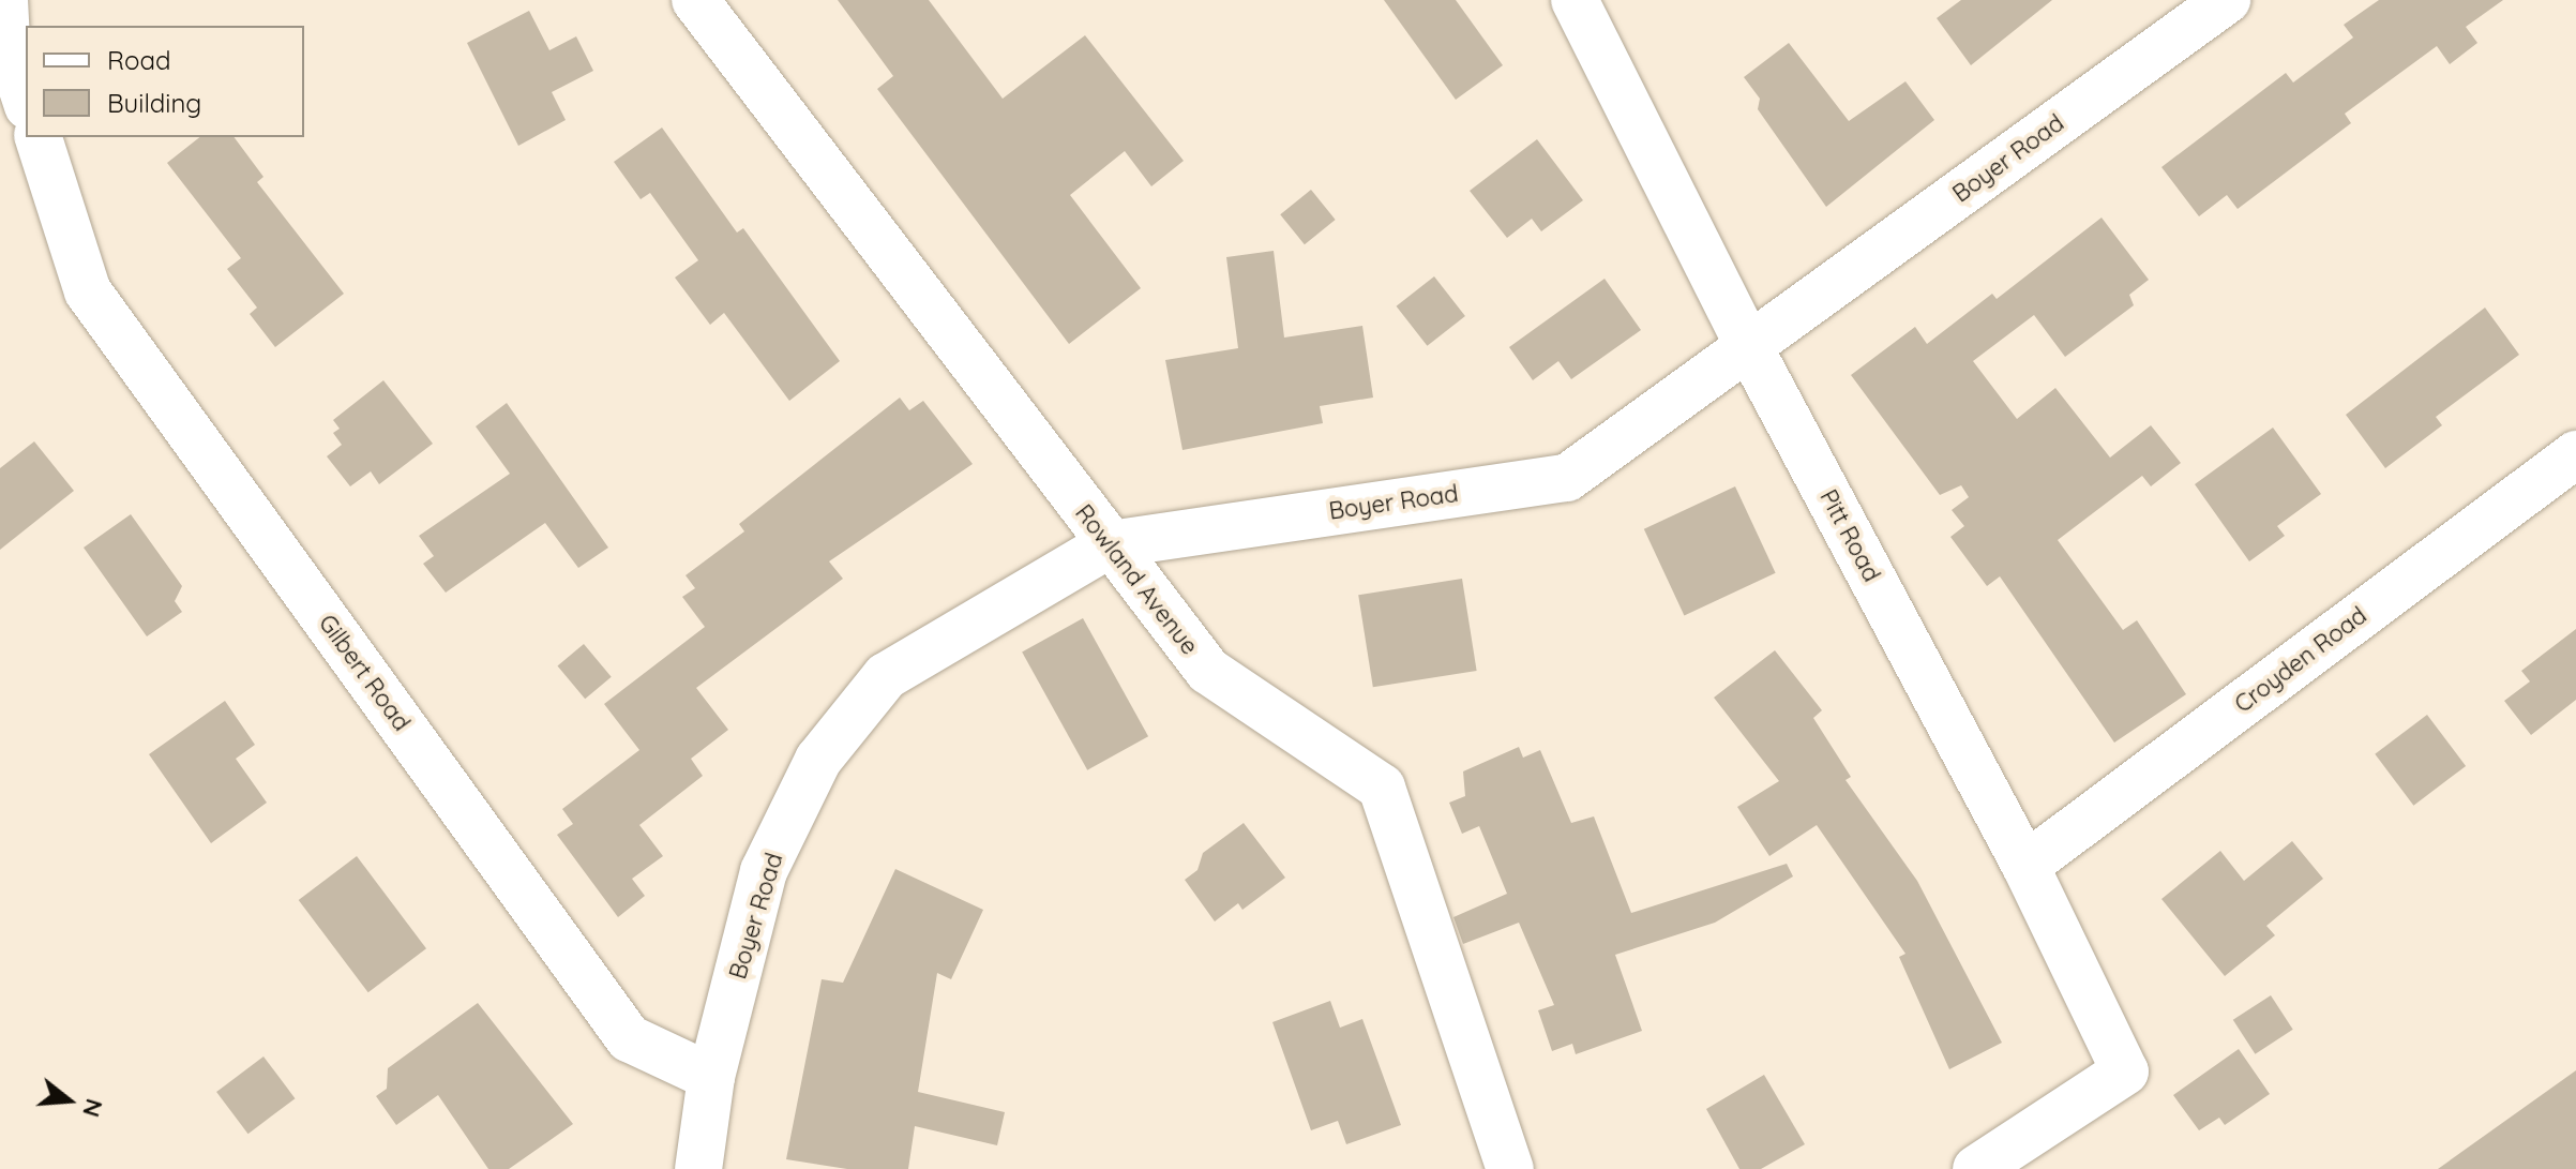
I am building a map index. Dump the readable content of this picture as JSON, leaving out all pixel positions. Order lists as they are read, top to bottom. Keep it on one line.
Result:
{"streets":{"street":["Boyer Road","Pitt Road","Rowland Avenue","Croyden Road","Gilbert Road"]},"crossings":[["Boyer Road","Pitt Road"],["Boyer Road","Rowland Avenue"],["Boyer Road","Gilbert Road"],["Pitt Road","Croyden Road"]],"legend":["Road","Building"],"north":"right"}
